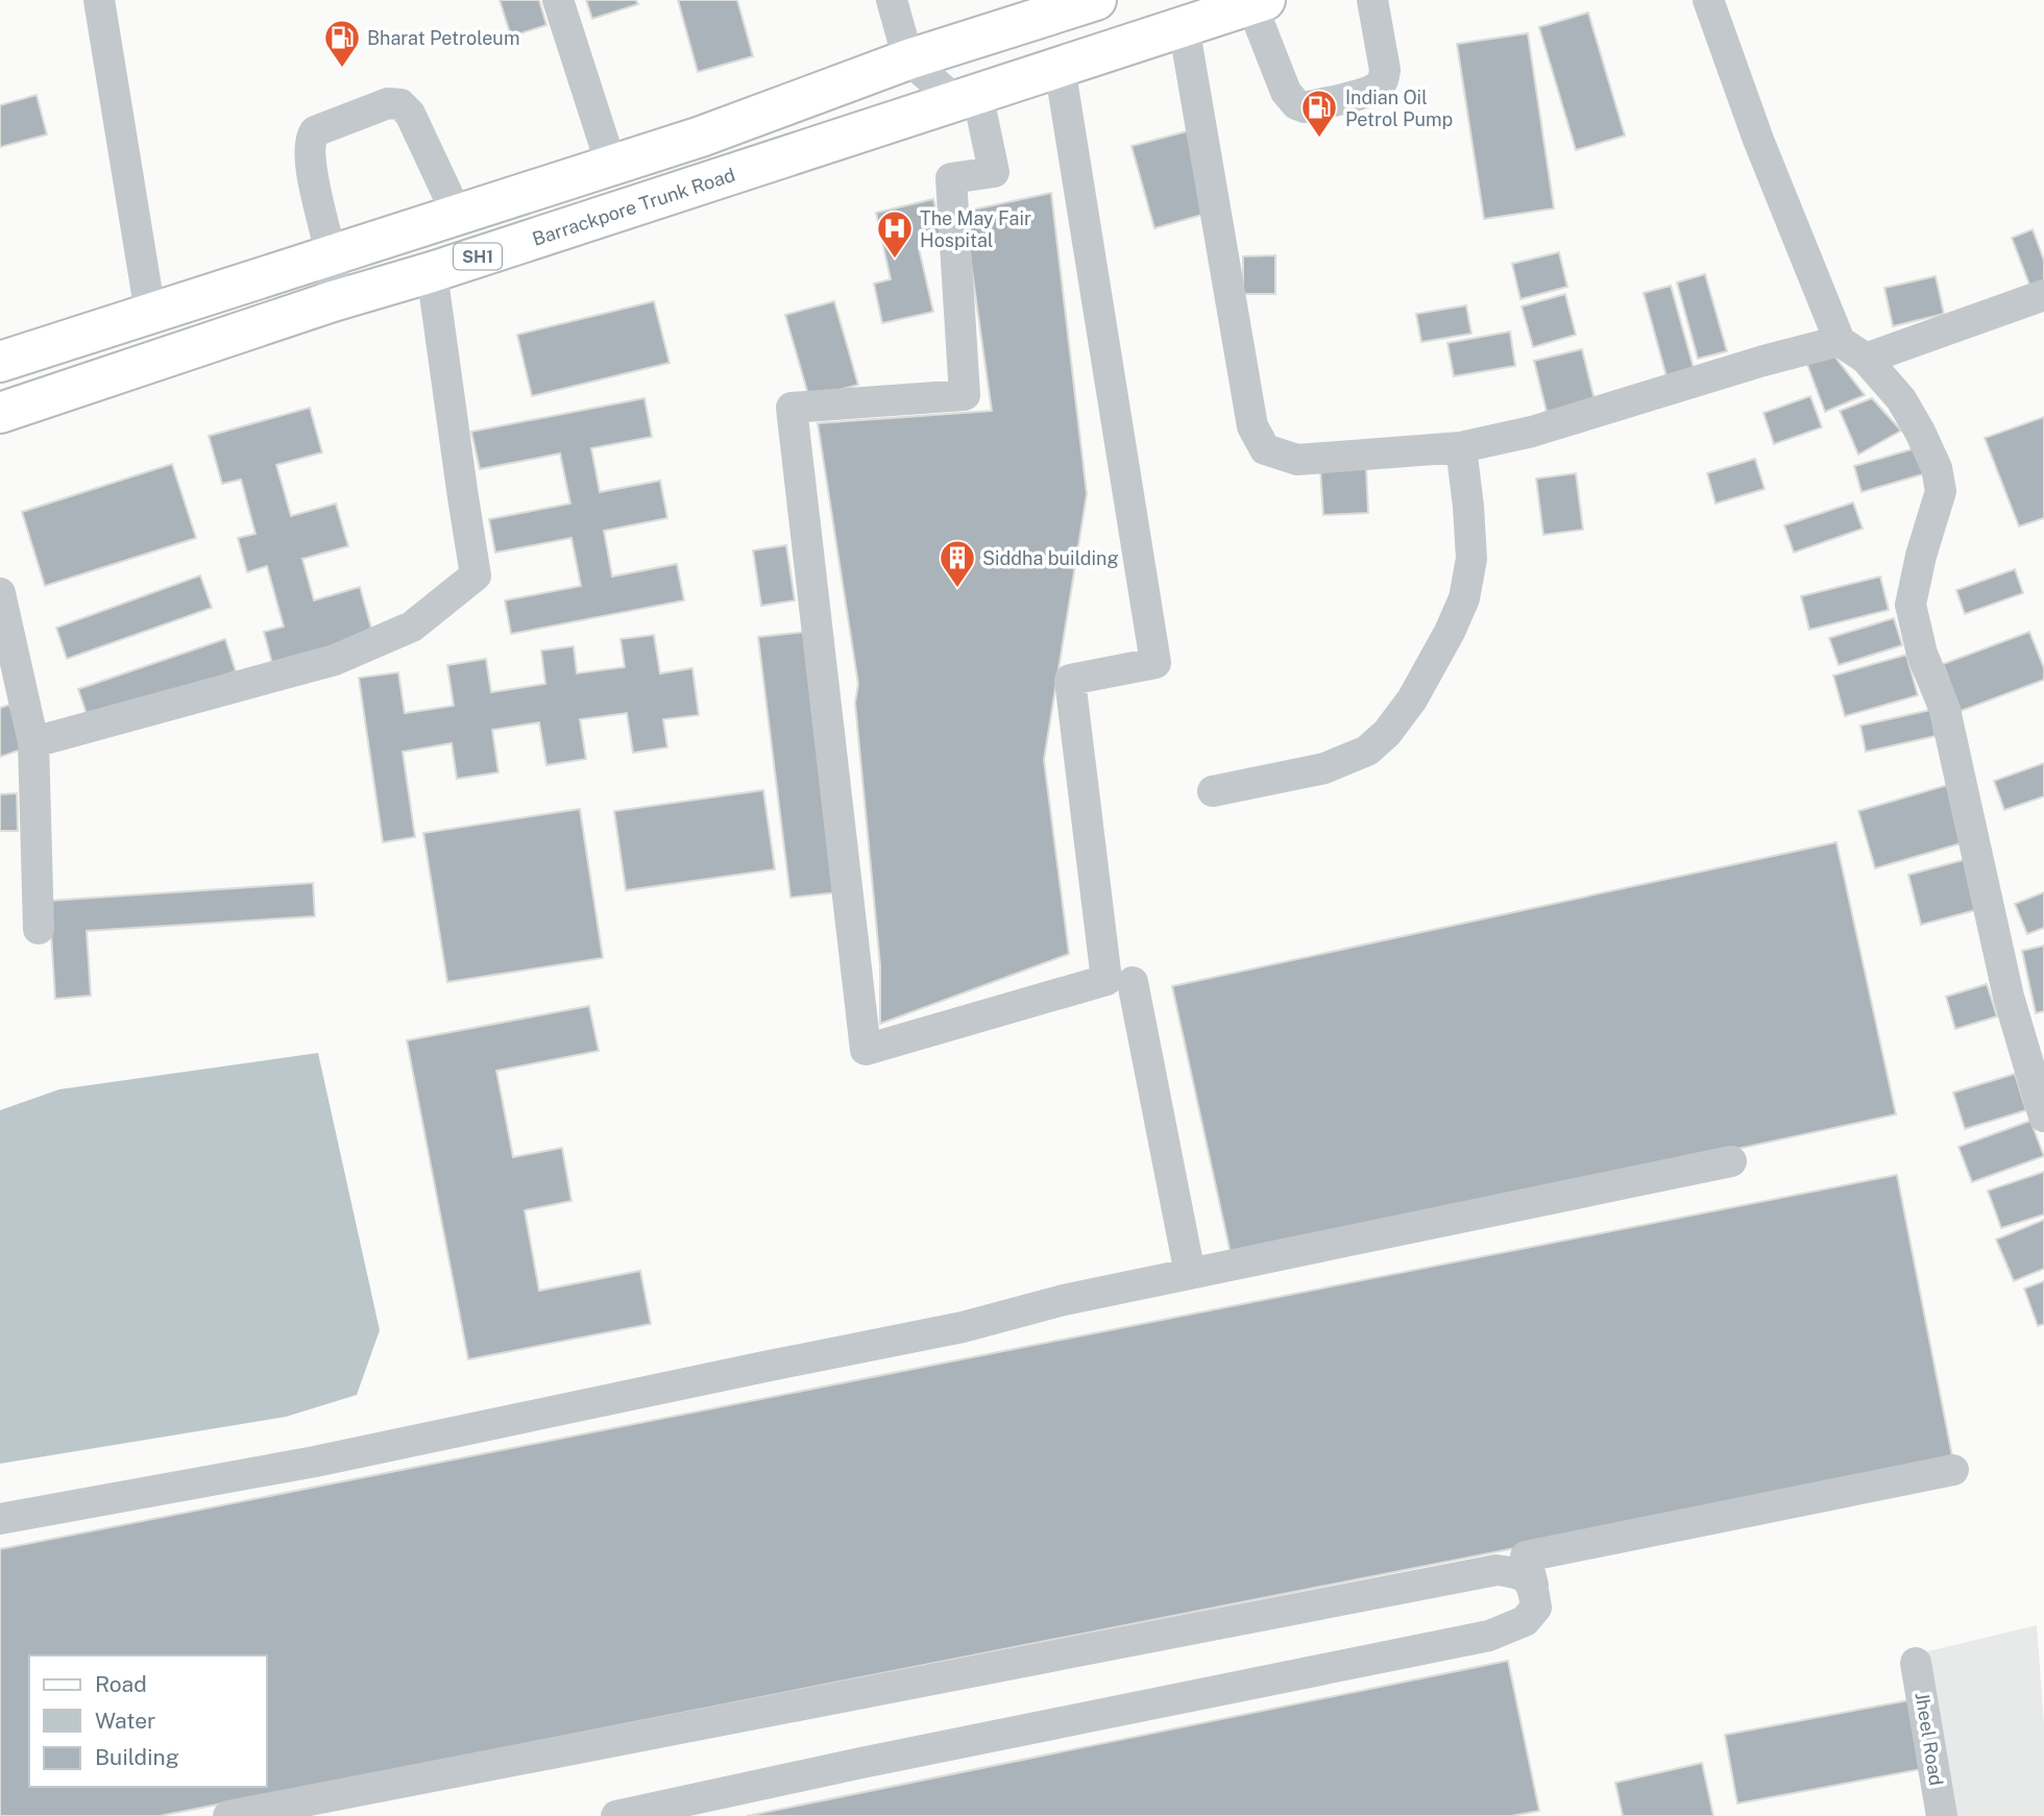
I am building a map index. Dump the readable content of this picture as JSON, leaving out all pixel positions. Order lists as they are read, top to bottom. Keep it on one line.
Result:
{"streets":{"main road":["Barrackpore Trunk Road","SH1"],"street":["Jheel Road"]},"places":{"fuel station":["Bharat Petroleum","Indian Oil Petrol Pump"],"hospital":["The May Fair Hospital"],"building":["Siddha building"]},"legend":["Road","Water","Building"]}
